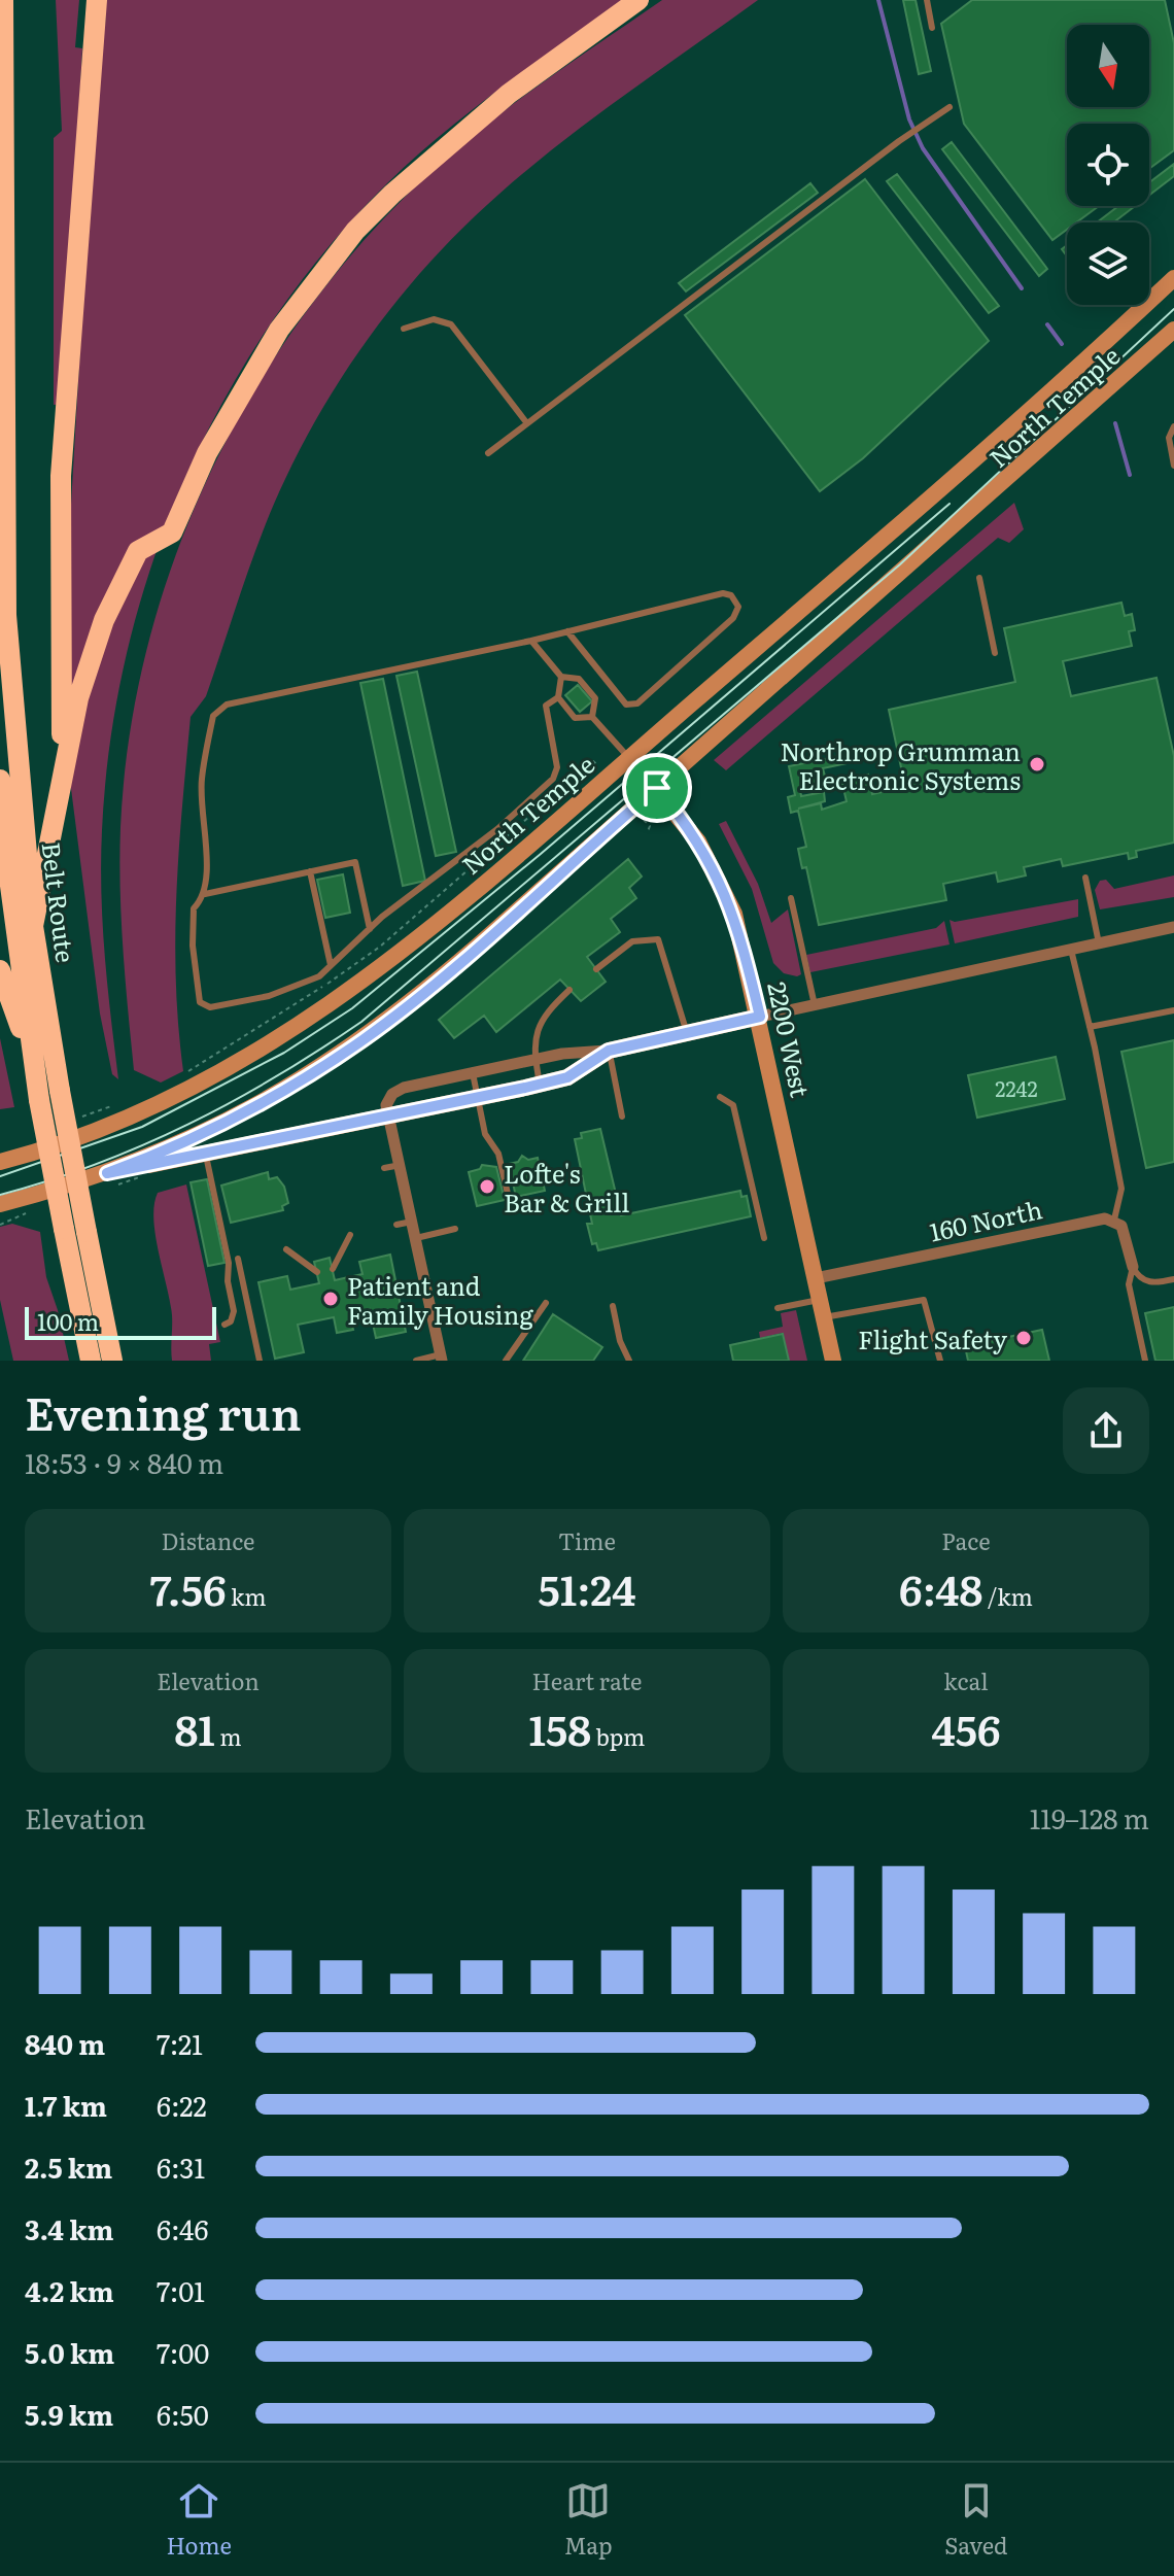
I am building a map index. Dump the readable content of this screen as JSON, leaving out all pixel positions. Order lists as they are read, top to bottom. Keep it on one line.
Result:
{"streets":{"highway":["Belt Route"],"main road":["North Temple","2200 West"],"street":["160 North"]},"crossings":[["North Temple","2200 West"],["2200 West","160 North"]],"places":["Northrop Grumman Electronic Systems","Lofte's Bar & Grill","Patient and Family Housing","Flight Safety"],"house_numbers":["2242"],"scale_bar":"100 m","north":"bottom","page":{"scale":"100 m","heading":["Evening run","18:53 · 9 × 840 m"],"stats":[["Distance","7.56 km"],["Time","51:24"],["Pace","6:48 /km"],["Elevation","81 m"],["Heart rate","158 bpm"],["kcal","456"]],"chart":["Elevation","119–128 m"],"list":[{"name":"840 m","note":"7:21"},{"name":"1.7 km","note":"6:22"},{"name":"2.5 km","note":"6:31"},{"name":"3.4 km","note":"6:46"},{"name":"4.2 km","note":"7:01"},{"name":"5.0 km","note":"7:00"},{"name":"5.9 km","note":"6:50"}],"tabs":["Home","Map","Saved"]}}
